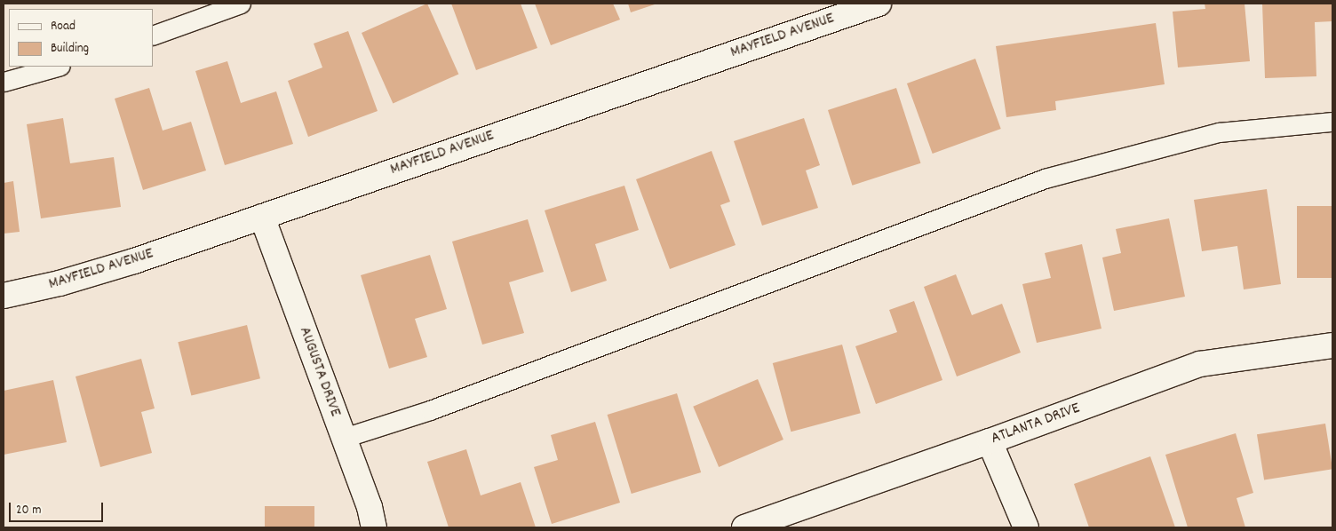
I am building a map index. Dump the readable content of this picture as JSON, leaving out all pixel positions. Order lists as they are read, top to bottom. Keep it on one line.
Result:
{"streets":{"street":["MAYFIELD AVENUE","AUGUSTA DRIVE","ATLANTA DRIVE"]},"crossings":[["MAYFIELD AVENUE","AUGUSTA DRIVE"]],"legend":["Road","Building"],"scale_bar":"20 m"}
